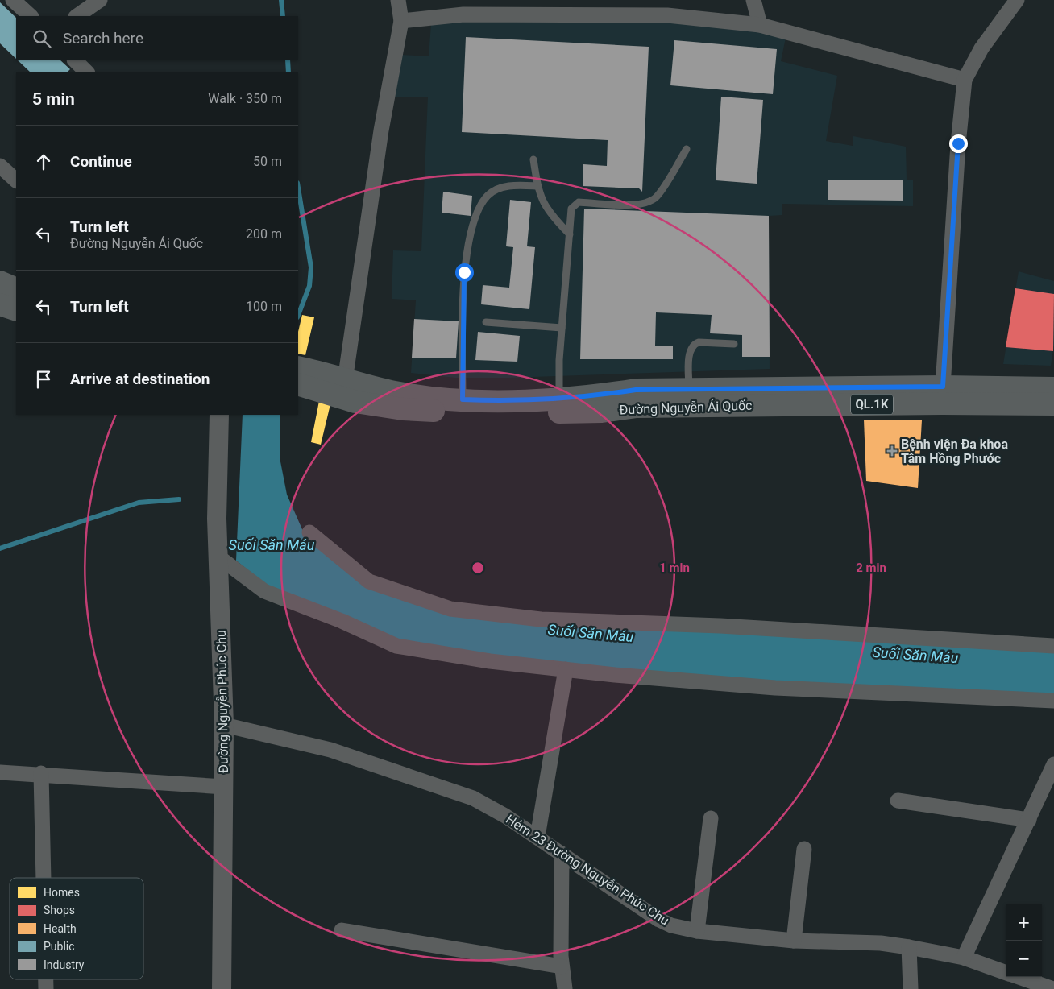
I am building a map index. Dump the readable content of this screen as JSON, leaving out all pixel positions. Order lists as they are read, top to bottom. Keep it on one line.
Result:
{"streets":{"main road":["QL.1K","Đường Nguyễn Ái Quốc"],"street":["Đường Nguyễn Phúc Chu","Hẻm 23 Đường Nguyễn Phúc Chu"]},"crossings":[["Đường Nguyễn Phúc Chu","Hẻm 23 Đường Nguyễn Phúc Chu"]],"water":["Suối Săn Máu"],"places":{"health":["Bệnh viện Đa khoa Tâm Hồng Phước"]},"legend":["Homes","Shops","Health","Public","Industry"],"page":{"search":"Search here","heading":["5 min","Walk · 350 m"],"list":[["Continue","50 m"],["Turn left","Đường Nguyễn Ái Quốc","200 m"],["Turn left","100 m"],"Arrive at destination"],"map_buttons":["+","−"]},"rings":["1 min","2 min"]}
